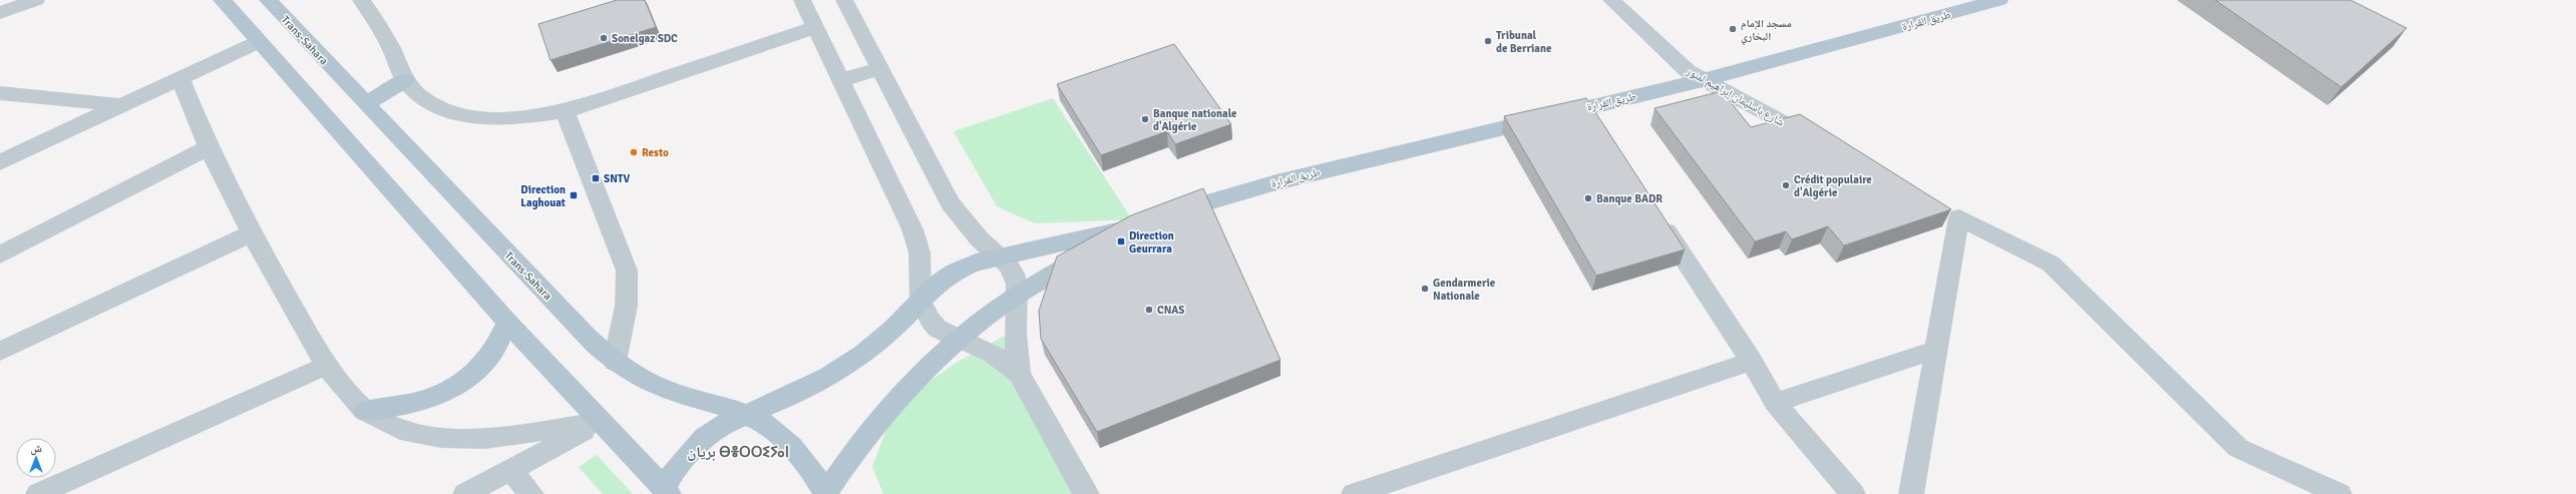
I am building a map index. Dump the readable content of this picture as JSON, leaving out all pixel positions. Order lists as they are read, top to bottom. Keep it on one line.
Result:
{"streets":{"main road":["طريق القرارة","Trans-Sahara"],"street":["شارع باسليمان إبراهيم لمنور"]},"crossings":[["طريق القرارة","شارع باسليمان إبراهيم لمنور"]],"districts":["بريان ⴱⴻⵔⵔⵉⵢⴰⵏ"],"places":{"other":["مسجد الإمام البخاري","Sonelgaz SDC","Tribunal de Berriane","Banque nationale d'Algérie","Resto","Crédit populaire d'Algérie","Banque BADR","Gendarmerie Nationale","CNAS"],"transit":["SNTV","Direction Laghouat","Direction Geurrara"]},"north":"top"}
